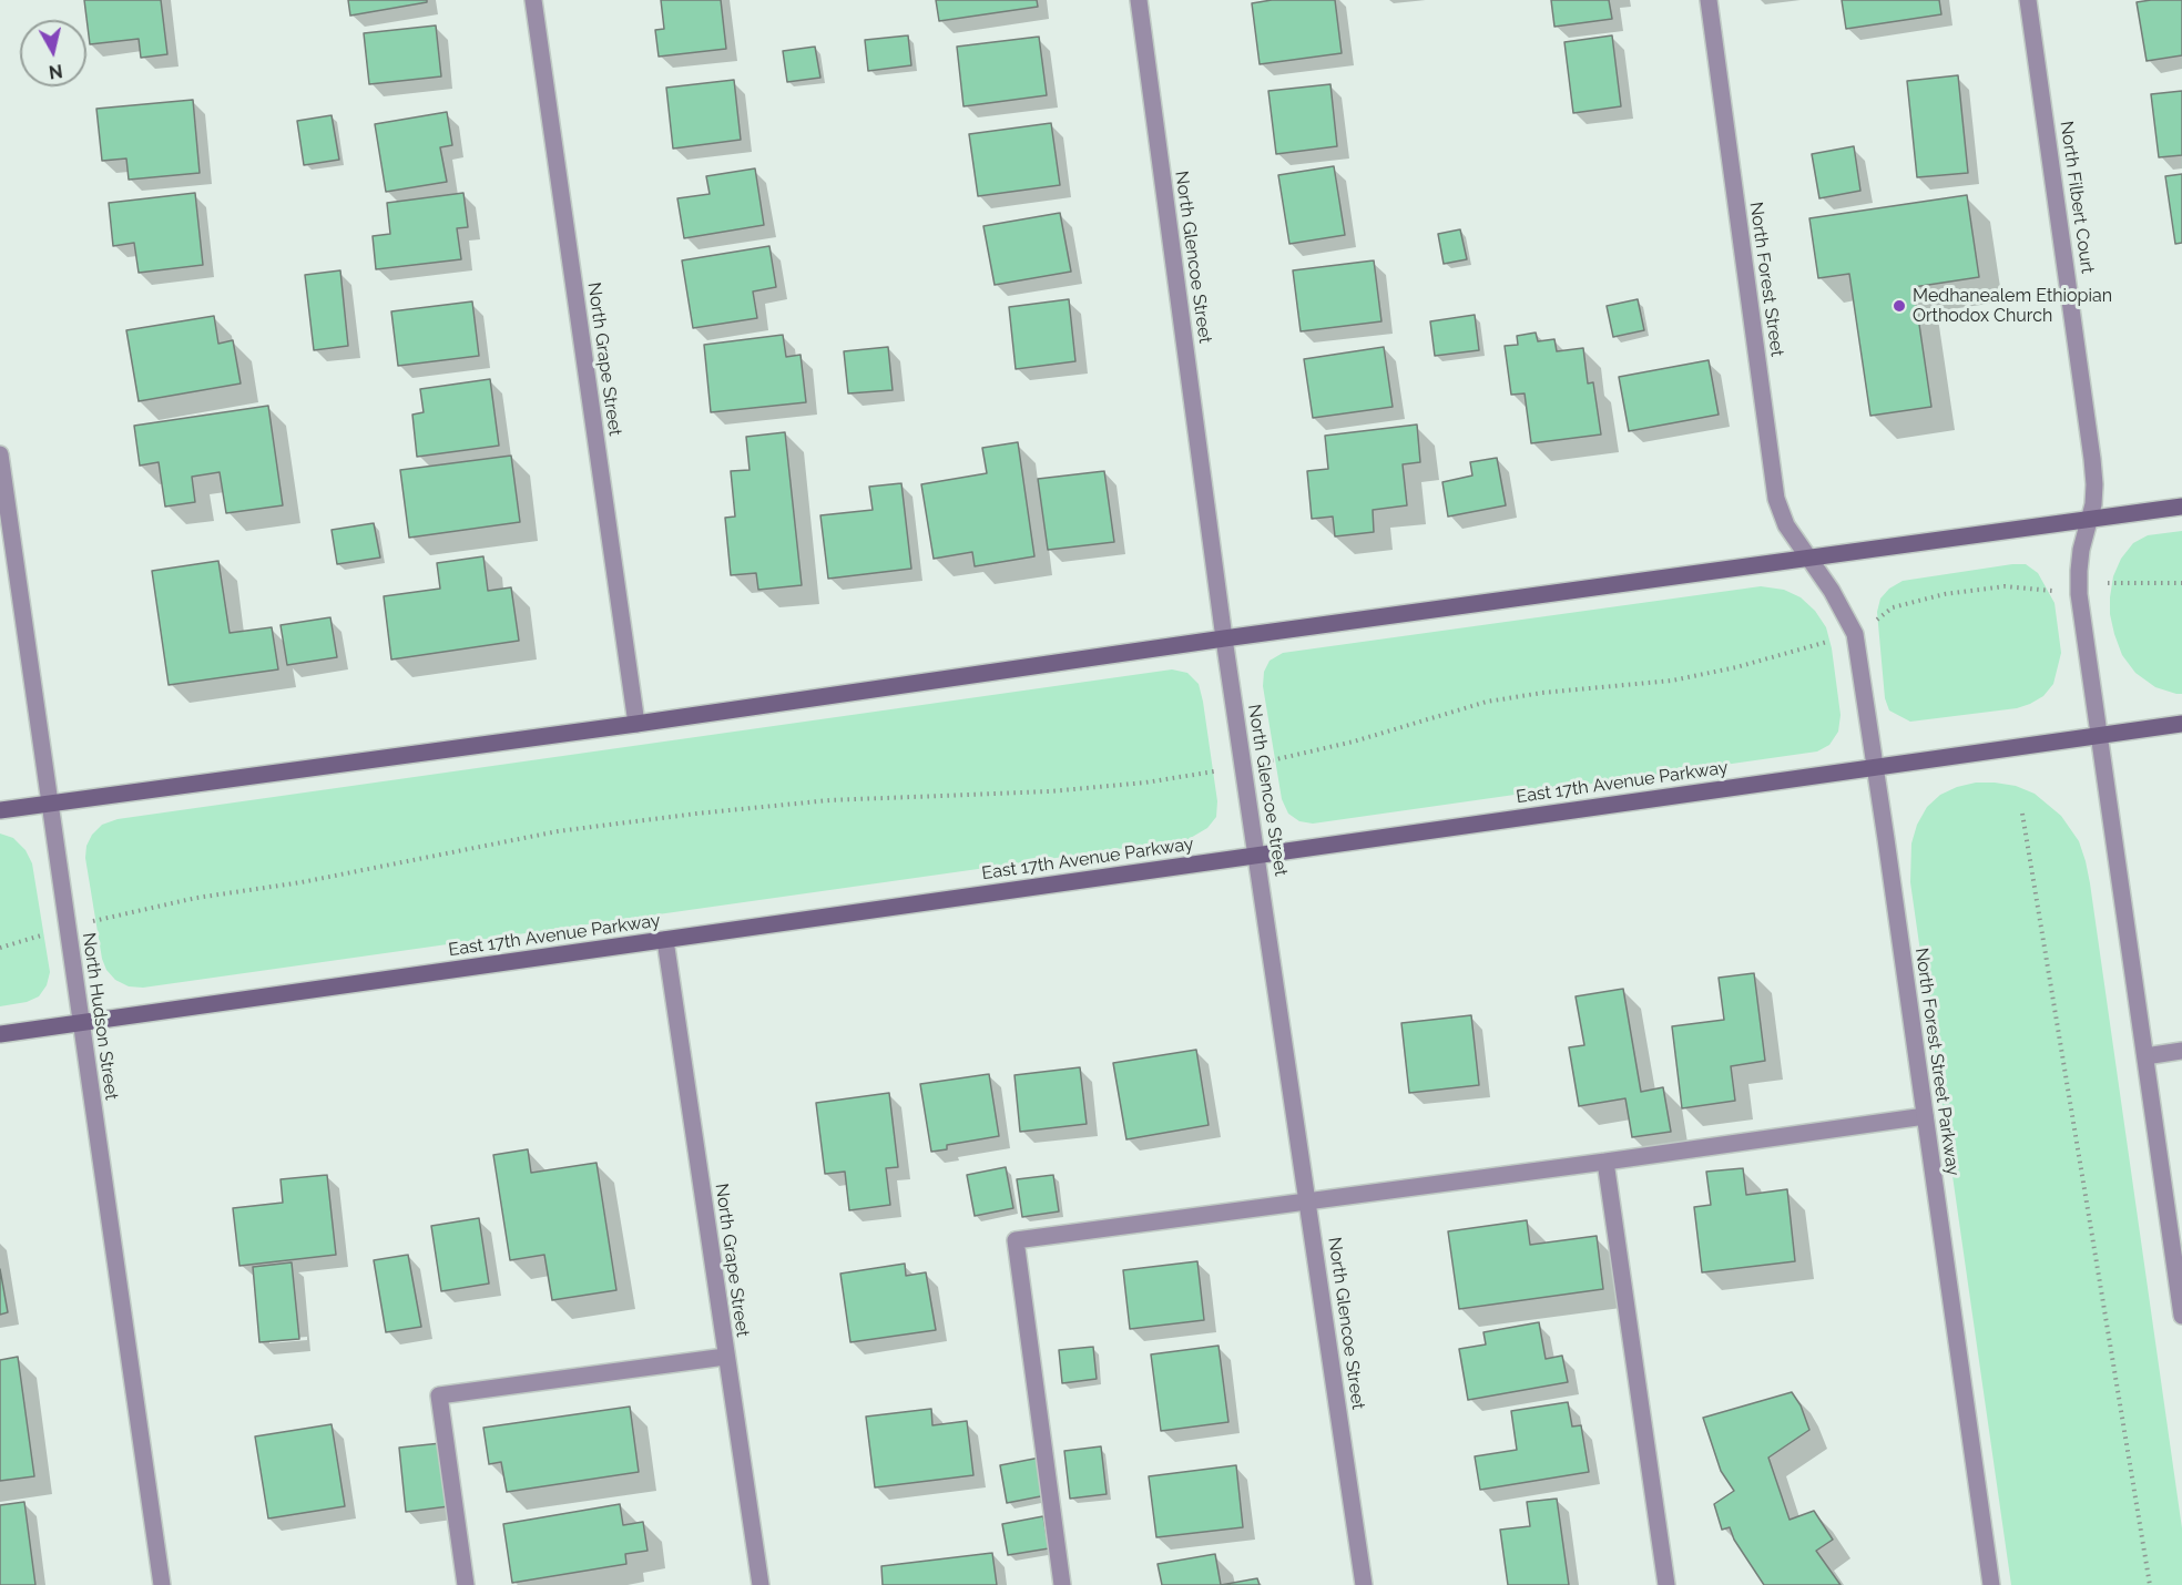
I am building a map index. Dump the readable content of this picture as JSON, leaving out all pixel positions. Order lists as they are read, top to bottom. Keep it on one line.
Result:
{"streets":{"main road":["East 17th Avenue Parkway"],"street":["North Filbert Court","North Glencoe Street","North Forest Street","North Grape Street","North Hudson Street","North Forest Street Parkway"]},"crossings":[["North Filbert Court","East 17th Avenue Parkway"],["North Glencoe Street","East 17th Avenue Parkway"],["North Forest Street","North Forest Street Parkway"],["North Grape Street","East 17th Avenue Parkway"],["East 17th Avenue Parkway","North Hudson Street"],["East 17th Avenue Parkway","North Forest Street Parkway"]],"places":["Medhanealem Ethiopian Orthodox Church"],"north":"bottom"}
